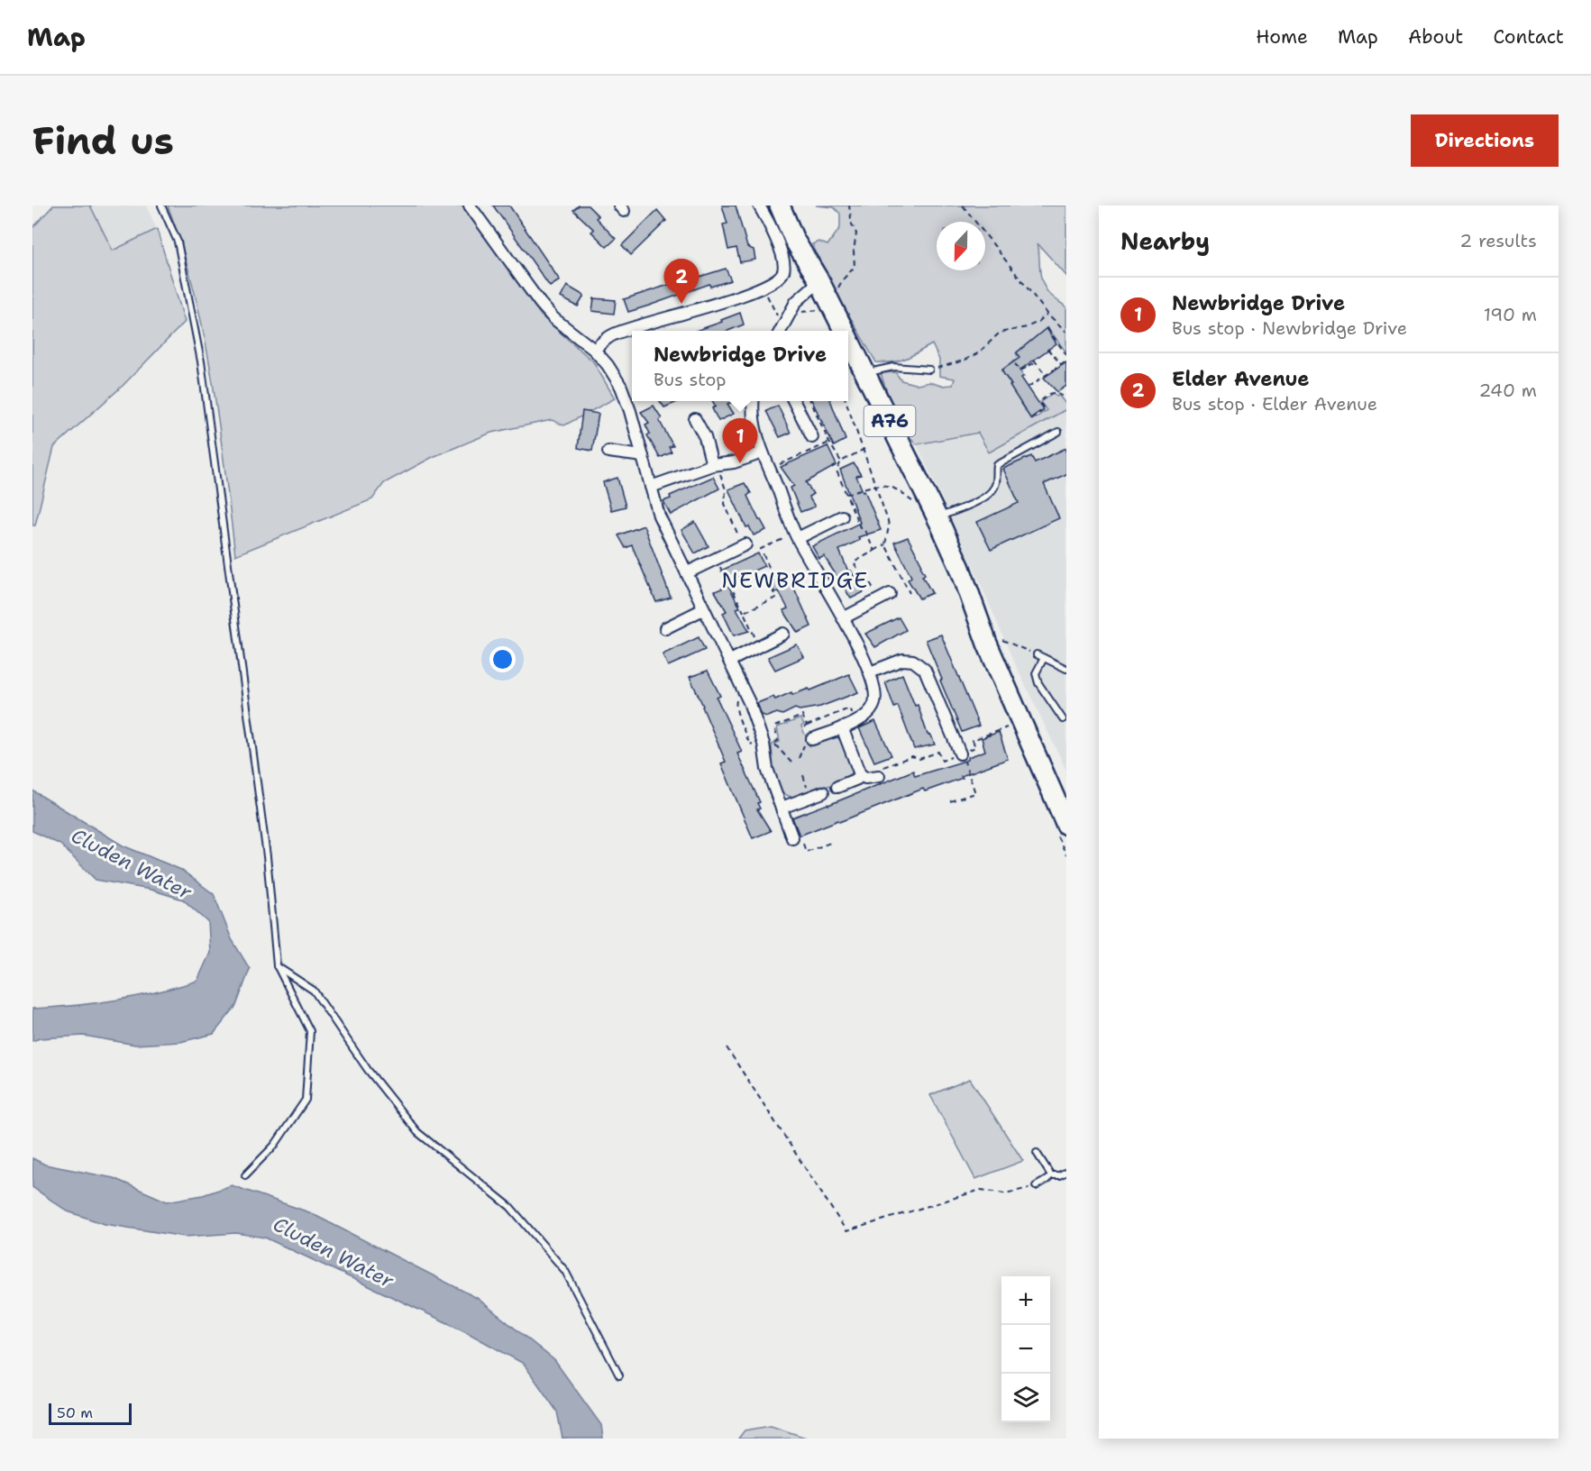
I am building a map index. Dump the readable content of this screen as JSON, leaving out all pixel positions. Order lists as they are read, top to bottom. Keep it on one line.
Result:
{"streets":{"highway":["A76"]},"districts":["NEWBRIDGE"],"water":["Cluden Water"],"scale_bar":"50 m","north":"bottom","page":{"header":"Map","nav":["Home","Map","About","Contact"],"buttons":"Directions","title":"Find us","heading":["Nearby","2 results"],"pins":["2","1"],"list":[{"mark":"1","name":"Newbridge Drive","note":"Bus stop · Newbridge Drive","value":"190 m"},{"mark":"2","name":"Elder Avenue","note":"Bus stop · Elder Avenue","value":"240 m"}],"popup":["Newbridge Drive","Bus stop"],"map_buttons":["+","−"],"scale":"50 m"}}
